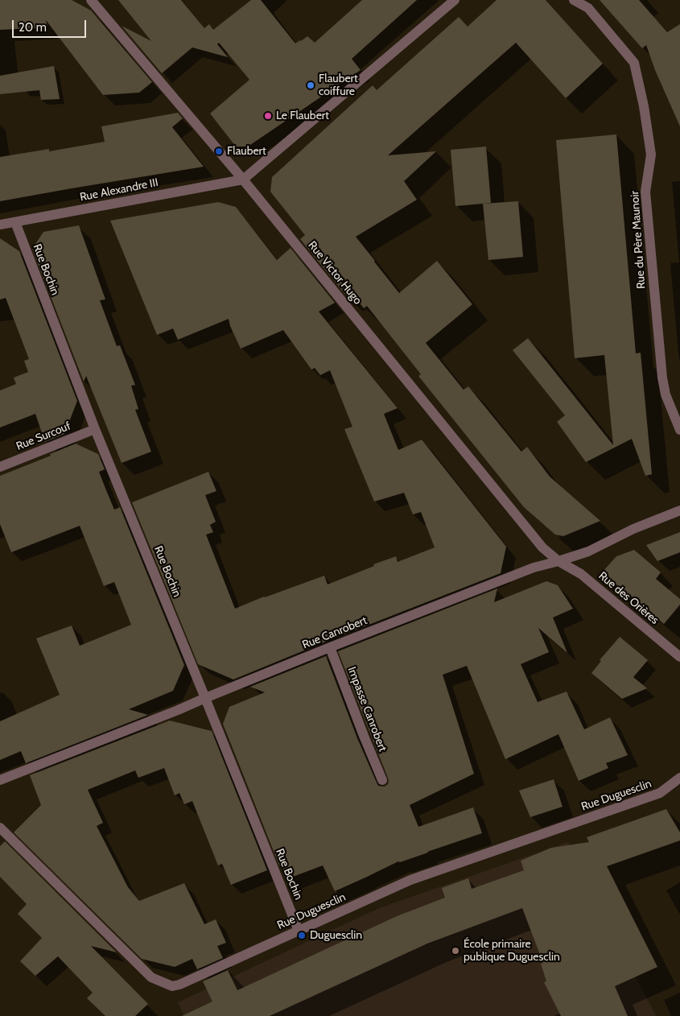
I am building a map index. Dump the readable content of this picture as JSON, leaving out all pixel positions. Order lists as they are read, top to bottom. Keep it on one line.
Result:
{"streets":{"street":["Rue Alexandre III","Rue du Père Maunoir","Rue Bochin","Rue Victor Hugo","Rue Surcouf","Rue des Orières","Rue Canrobert","Impasse Canrobert","Rue Duguesclin"]},"crossings":[["Rue Alexandre III","Rue Bochin"],["Rue Alexandre III","Rue Victor Hugo"],["Rue Bochin","Rue Surcouf"],["Rue Bochin","Rue Canrobert"],["Rue Bochin","Rue Duguesclin"],["Rue Victor Hugo","Rue des Orières"],["Rue Victor Hugo","Rue Canrobert"],["Rue des Orières","Rue Canrobert"],["Rue Canrobert","Impasse Canrobert"]],"places":["Flaubert coiffure","Le Flaubert","Flaubert","Duguesclin","École primaire publique Duguesclin"],"scale_bar":"20 m"}
